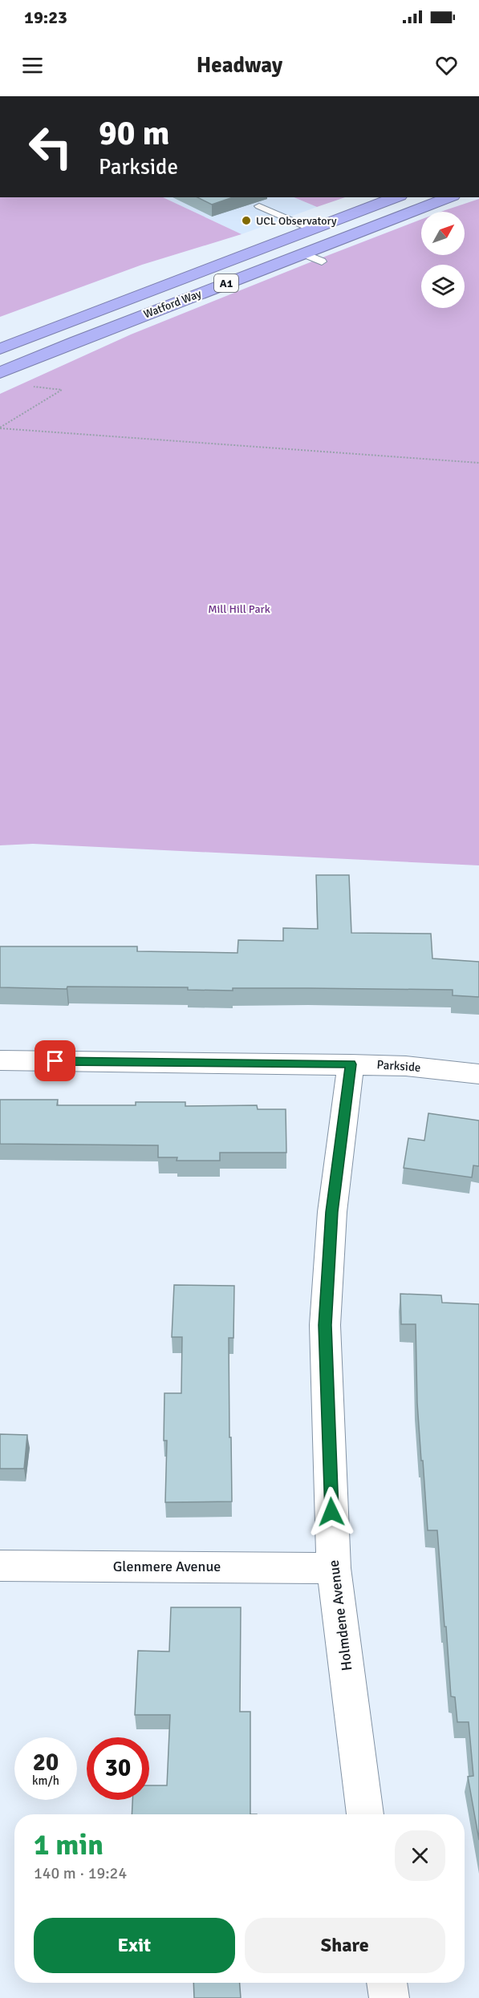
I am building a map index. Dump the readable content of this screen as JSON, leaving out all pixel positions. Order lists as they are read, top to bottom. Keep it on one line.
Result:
{"streets":{"highway":["A1","Watford Way"],"street":["Parkside","Glenmere Avenue","Holmdene Avenue"]},"crossings":[["Parkside","Holmdene Avenue"],["Glenmere Avenue","Holmdene Avenue"]],"parks":["Mill Hill Park"],"places":["UCL Observatory"],"north":"top right","page":{"status":"19:23","header":"Headway","turn":["90 m","Parkside"],"speed":"20 km/h","limit":"30","heading":["1 min","140 m · 19:24"],"buttons":["Exit","Share"]}}
